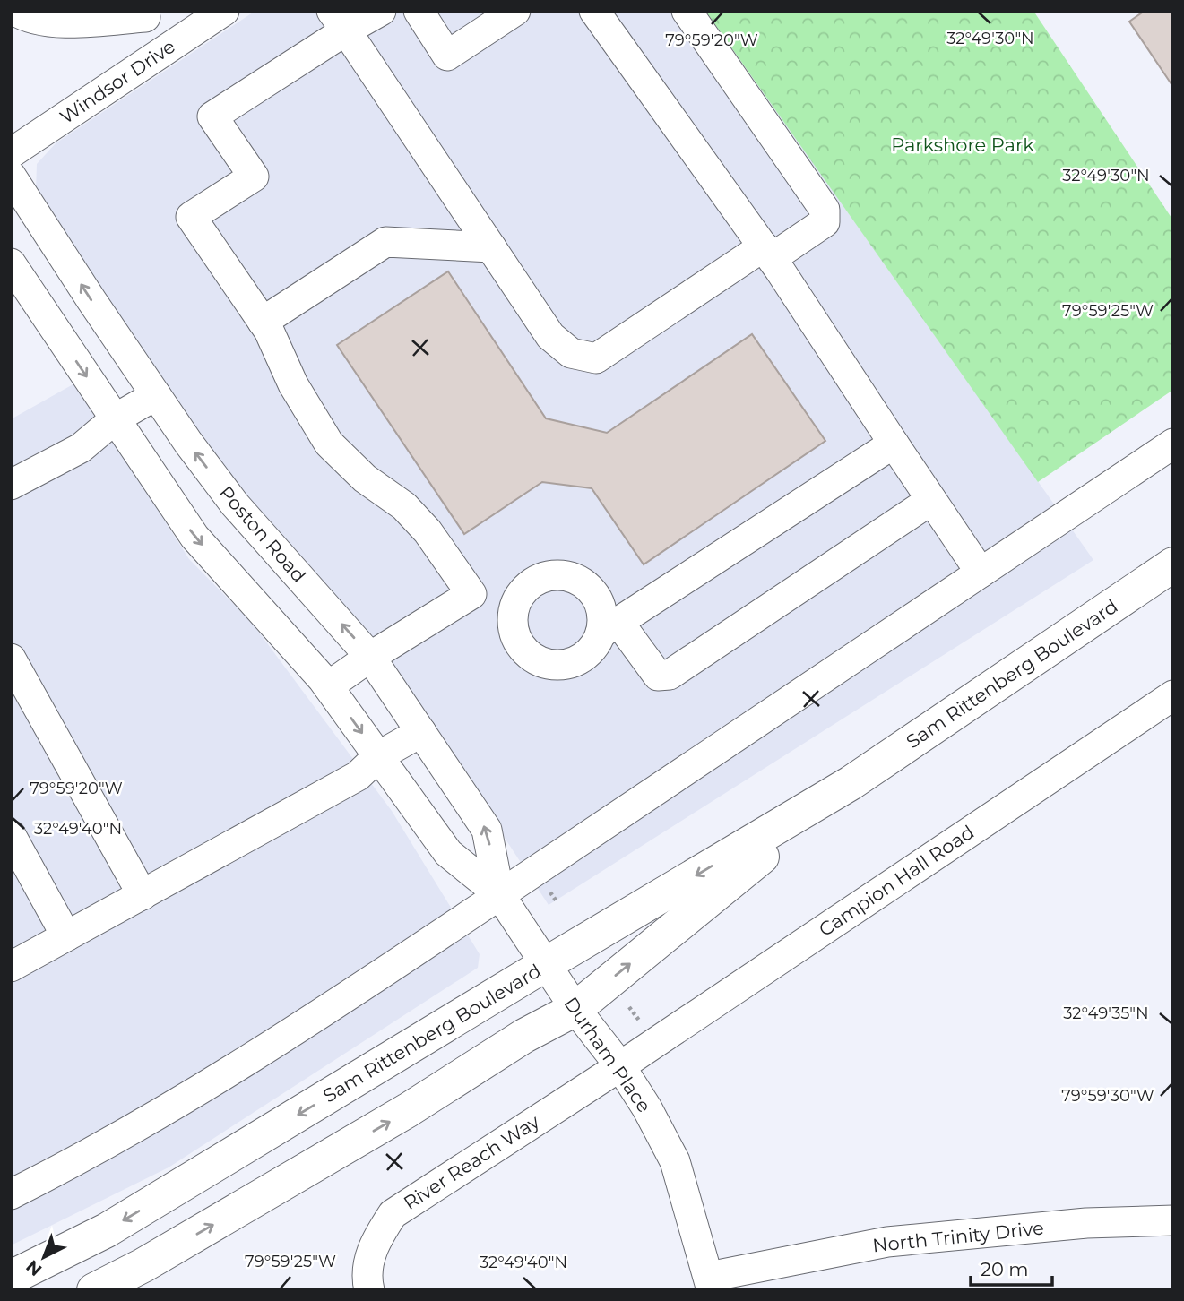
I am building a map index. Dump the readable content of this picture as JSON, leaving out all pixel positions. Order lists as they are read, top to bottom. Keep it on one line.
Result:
{"streets":{"main road":["Sam Rittenberg Boulevard"],"street":["Windsor Drive","Poston Road","Campion Hall Road","Durham Place","River Reach Way","North Trinity Drive"]},"crossings":[["Poston Road","Sam Rittenberg Boulevard"],["Poston Road","Durham Place"],["Sam Rittenberg Boulevard","Durham Place"],["Campion Hall Road","Durham Place"],["Campion Hall Road","River Reach Way"],["Durham Place","River Reach Way"],["Durham Place","North Trinity Drive"]],"parks":["Parkshore Park"],"scale_bar":"20 m","north":"bottom left","coordinates":["32°49'30\"N","79°59'20\"W","79°59'25\"W","32°49'40\"N","32°49'35\"N","79°59'30\"W"]}
